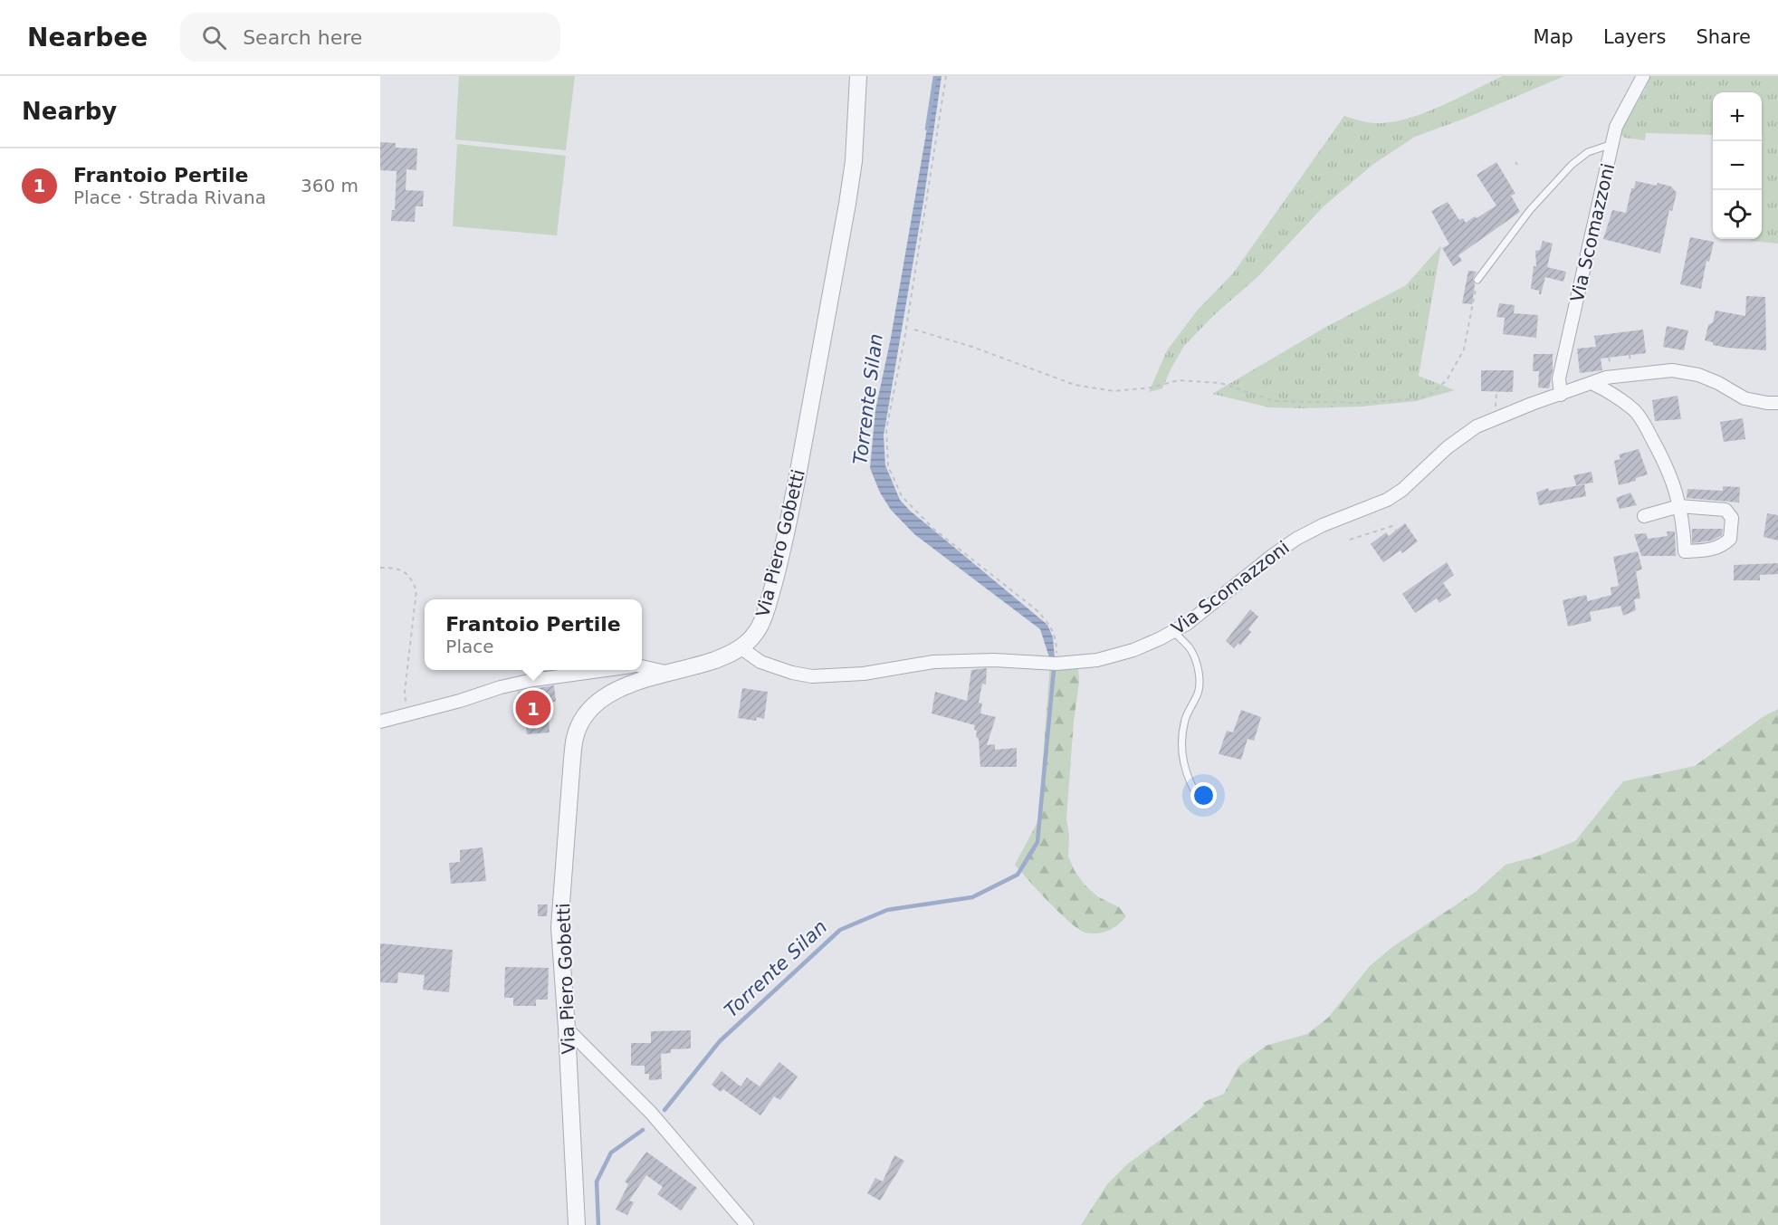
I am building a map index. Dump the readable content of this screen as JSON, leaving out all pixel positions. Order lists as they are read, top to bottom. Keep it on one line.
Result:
{"streets":{"street":["Via Scomazzoni","Via Piero Gobetti"]},"crossings":[["Via Scomazzoni","Via Piero Gobetti"]],"water":["Torrente Silan"],"page":{"header":"Nearbee","search":"Search here","nav":["Map","Layers","Share"],"heading":"Nearby","map_buttons":["+","−"],"list":[{"mark":"1","name":"Frantoio Pertile","note":"Place · Strada Rivana","value":"360 m"}],"popup":["Frantoio Pertile","Place"],"pins":"1"}}
